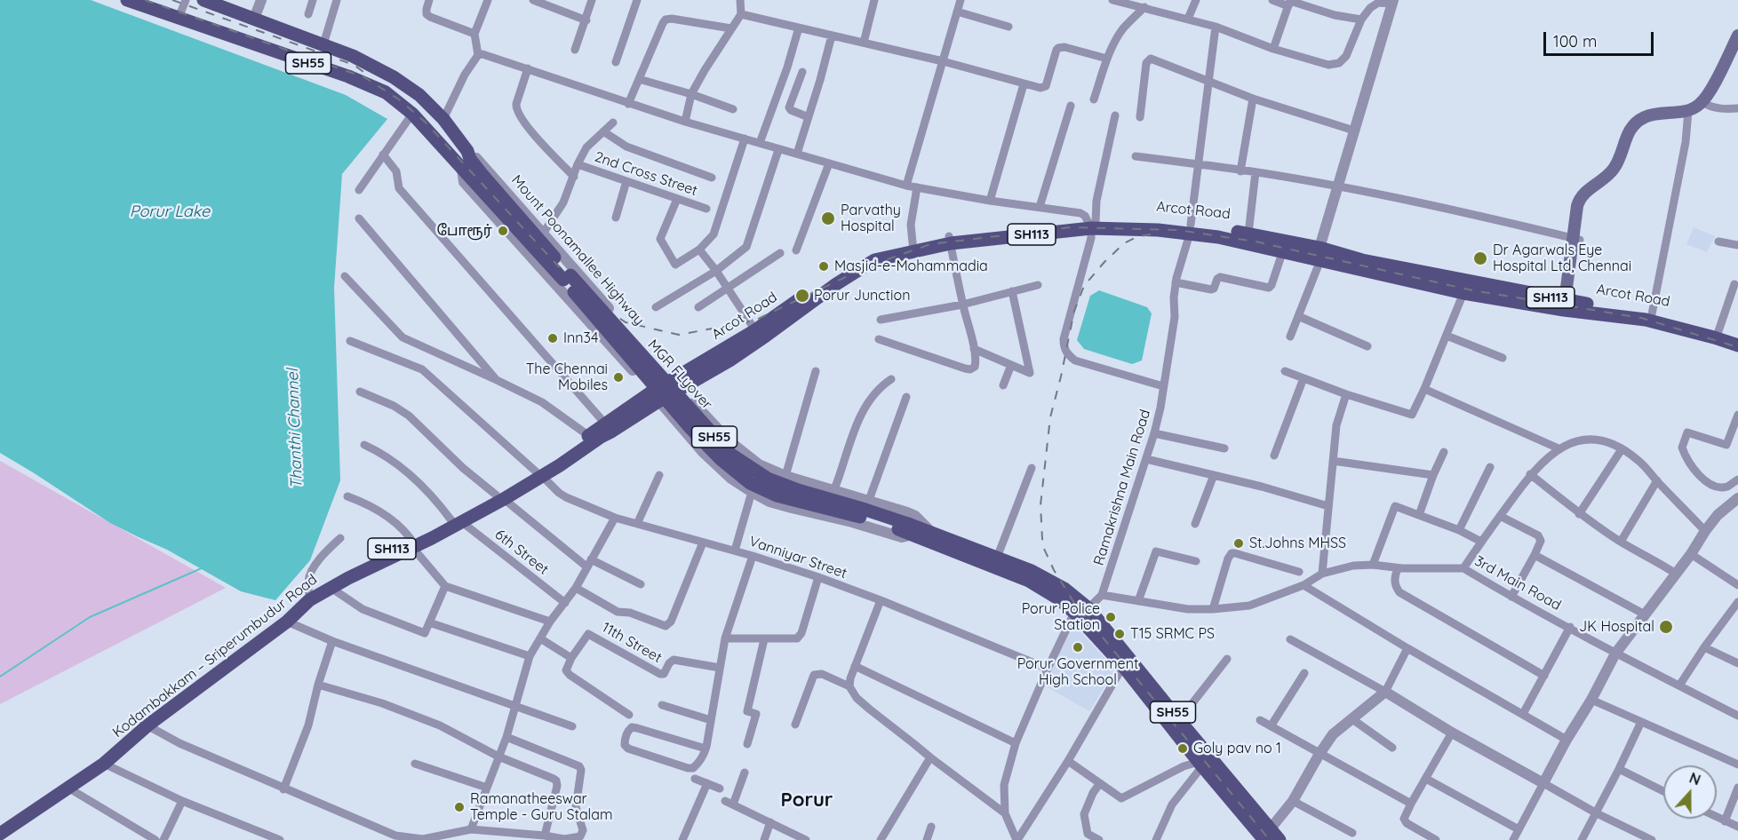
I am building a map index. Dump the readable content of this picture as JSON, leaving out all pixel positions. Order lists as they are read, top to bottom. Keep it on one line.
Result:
{"streets":{"main road":["SH55","Arcot Road","SH113","MGR FLyover","Kodambakkam – Sriperumbudur Road"],"street":["2nd Cross Street","Mount Poonamallee Highway","Ramakrishna Main Road","6th Street","Vanniyar Street","3rd Main Road","11th Street"]},"crossings":[["SH55","Mount Poonamallee Highway"],["SH55","MGR FLyover"],["Arcot Road","Mount Poonamallee Highway"],["Arcot Road","Ramakrishna Main Road"],["Arcot Road","Kodambakkam – Sriperumbudur Road"],["Mount Poonamallee Highway","MGR FLyover"],["Mount Poonamallee Highway","Kodambakkam – Sriperumbudur Road"],["6th Street","Kodambakkam – Sriperumbudur Road"],["Vanniyar Street","Kodambakkam – Sriperumbudur Road"]],"districts":["Porur"],"water":["Porur Lake","Thanthi Channel"],"places":["Parvathy Hospital","போரூர்","Dr Agarwals Eye Hospital Ltd, Chennai","Masjid-e-Mohammadia","Porur Junction","Inn34","The Chennai Mobiles","St.Johns MHSS","Porur Police Station","JK Hospital","T15 SRMC PS","Porur Government High School","Goly pav no 1","Ramanatheeswar Temple - Guru Stalam"],"scale_bar":"100 m","north":"top"}
